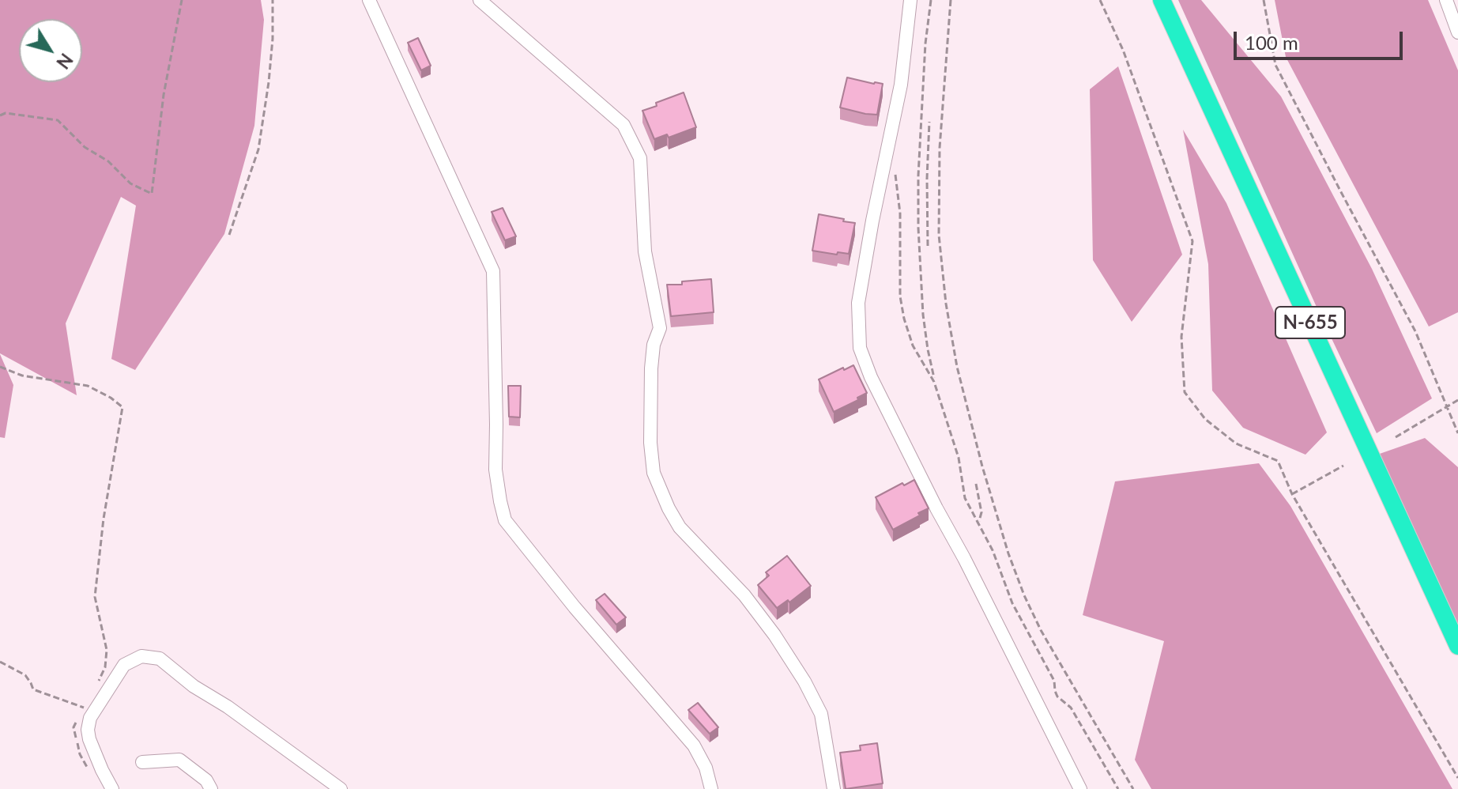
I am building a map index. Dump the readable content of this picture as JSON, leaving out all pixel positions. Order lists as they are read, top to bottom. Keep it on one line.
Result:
{"streets":{"highway":["N-655"]},"scale_bar":"100 m","north":"bottom right"}
